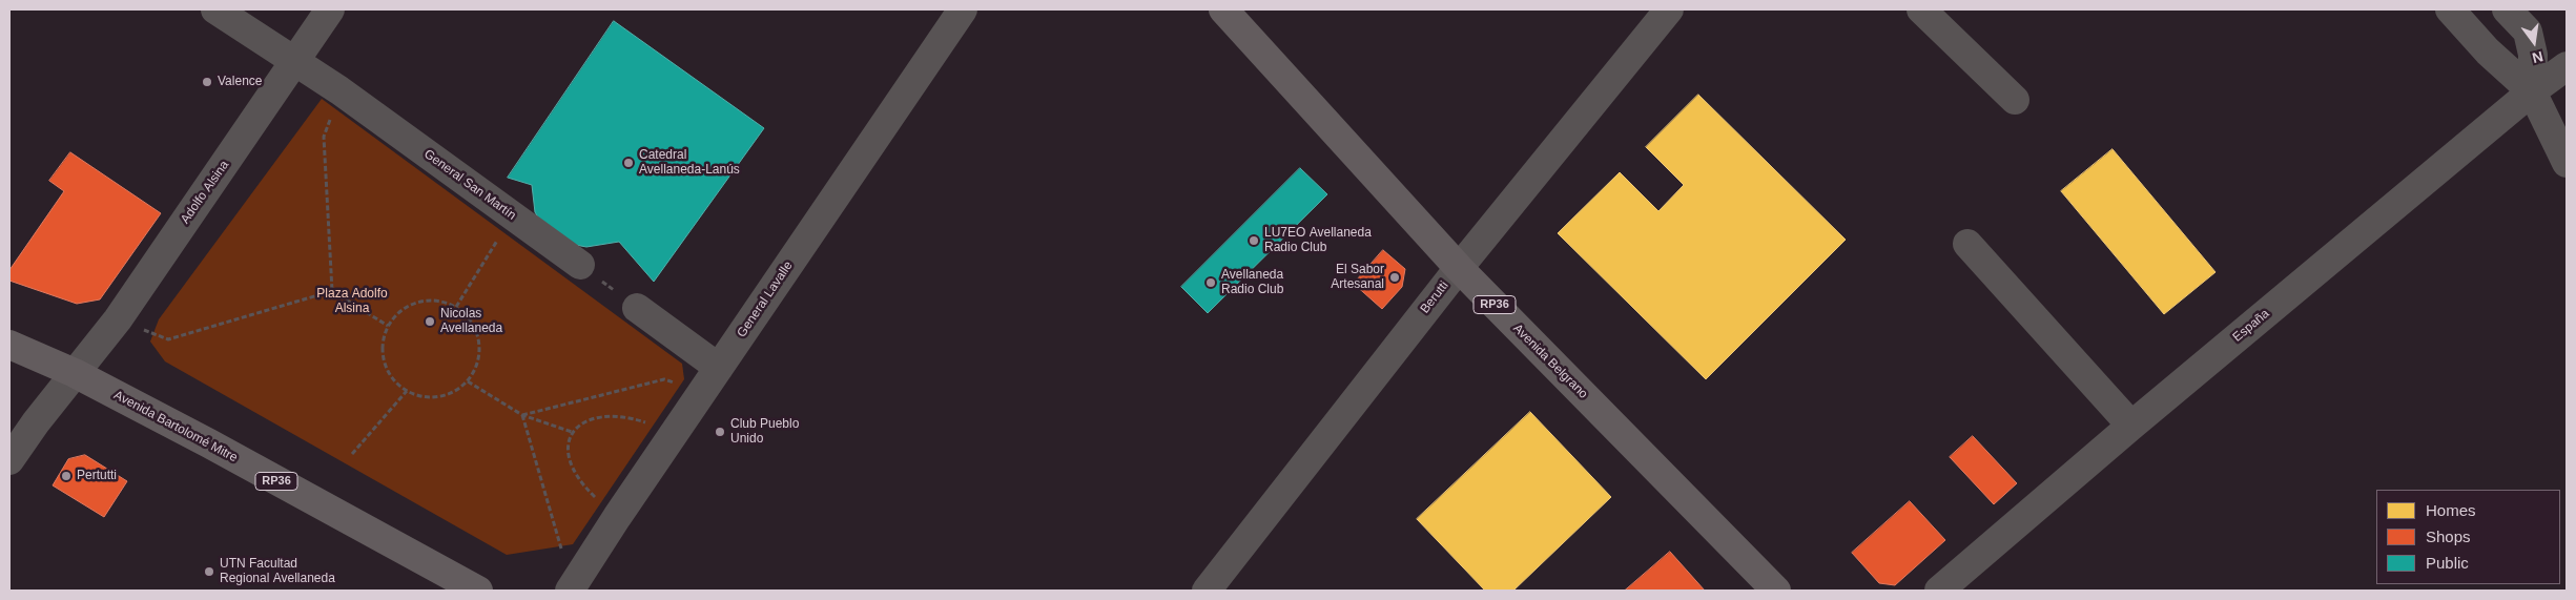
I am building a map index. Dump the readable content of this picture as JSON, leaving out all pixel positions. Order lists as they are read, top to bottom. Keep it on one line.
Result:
{"streets":{"main road":["RP36","Avenida Belgrano","Avenida Bartolomé Mitre"],"street":["General San Martín","Adolfo Alsina","Berutti","General Lavalle","España"]},"crossings":[["General San Martín","Adolfo Alsina"],["Adolfo Alsina","Avenida Bartolomé Mitre"],["Berutti","Avenida Belgrano"]],"parks":["Plaza Adolfo Alsina"],"places":["Valence","Catedral Avellaneda-Lanús","LU7EO Avellaneda Radio Club","El Sabor Artesanal","Avellaneda Radio Club","Nicolas Avellaneda","Club Pueblo Unido","Pertutti","UTN Facultad Regional Avellaneda"],"legend":["Homes","Shops","Public"],"north":"bottom"}
